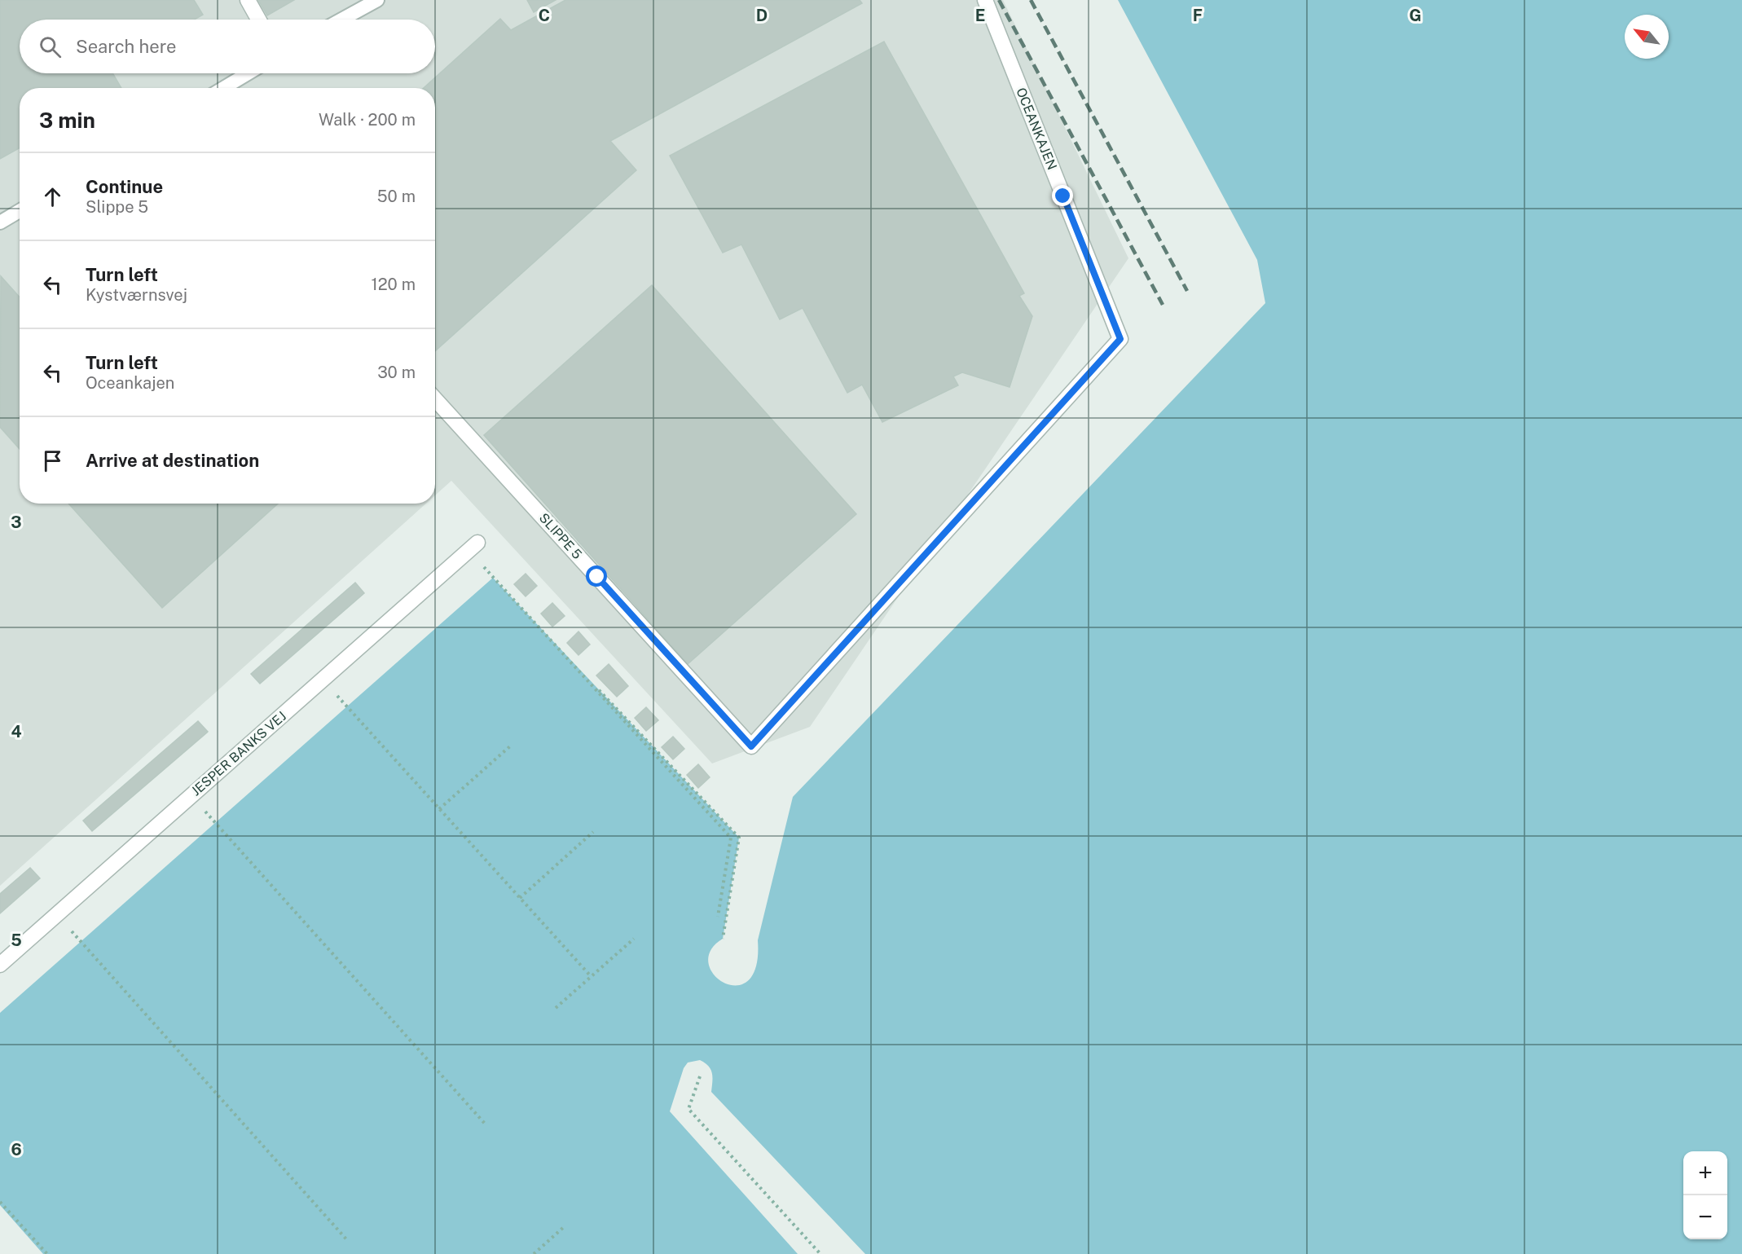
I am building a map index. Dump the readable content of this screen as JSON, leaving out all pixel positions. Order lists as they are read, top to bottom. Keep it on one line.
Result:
{"streets":{"street":["OCEANKAJEN","SLIPPE 5","JESPER BANKS VEJ"]},"crossings":[["OCEANKAJEN","SLIPPE 5"]],"north":"top left","page":{"search":"Search here","heading":["3 min","Walk · 200 m"],"list":[["Continue","Slippe 5","50 m"],["Turn left","Kystværnsvej","120 m"],["Turn left","Oceankajen","30 m"],"Arrive at destination"],"map_buttons":["+","−"]},"grid":{"columns":["C","D","E","F","G"],"rows":["3","4","5","6"]}}
